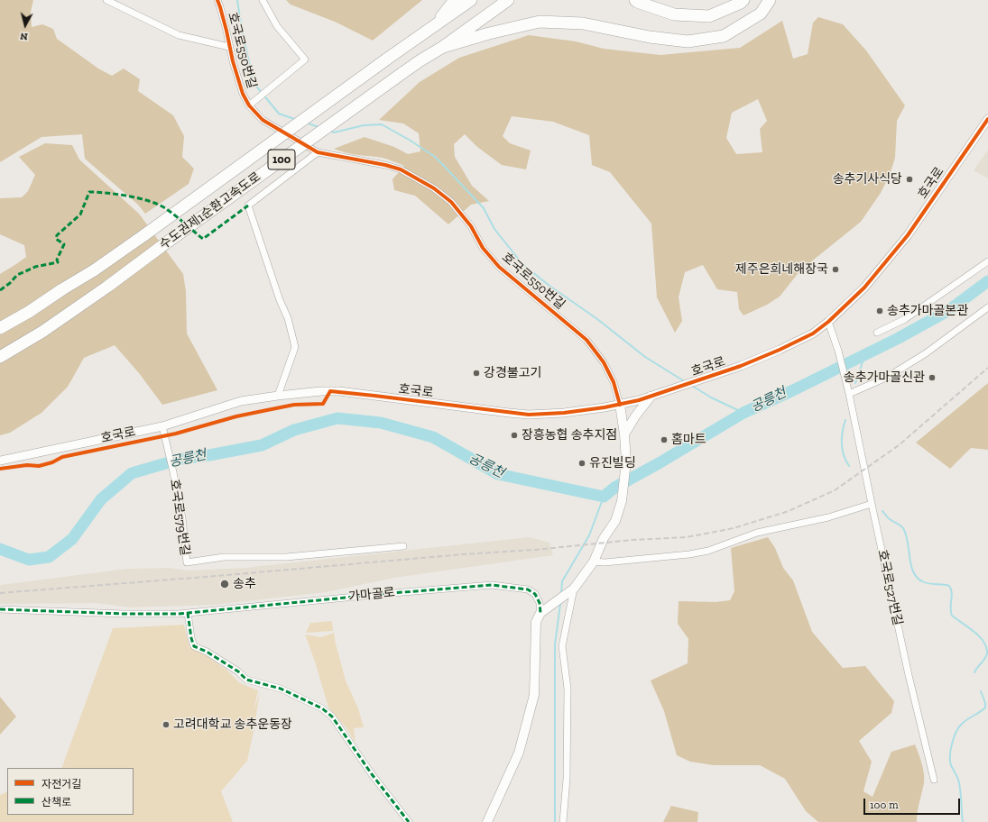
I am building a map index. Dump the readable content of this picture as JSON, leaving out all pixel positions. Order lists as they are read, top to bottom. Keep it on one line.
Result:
{"streets":{"highway":["100","수도권제1순환고속도로"],"main road":["가마골로"],"street":["호국로550번길","호국로","호국로579번길","호국로527번길"]},"crossings":[["호국로550번길","호국로"],["호국로","호국로579번길"],["호국로","호국로527번길"]],"water":["공릉천"],"places":["송추기사식당","제주은희네해장국","송추가마골본관","강경불고기","송추가마골신관","장흥농협 송추지점","홈마트","유진빌딩","송추","고려대학교 송추운동장"],"legend":["자전거길","산책로"],"scale_bar":"100 m","north":"bottom"}
